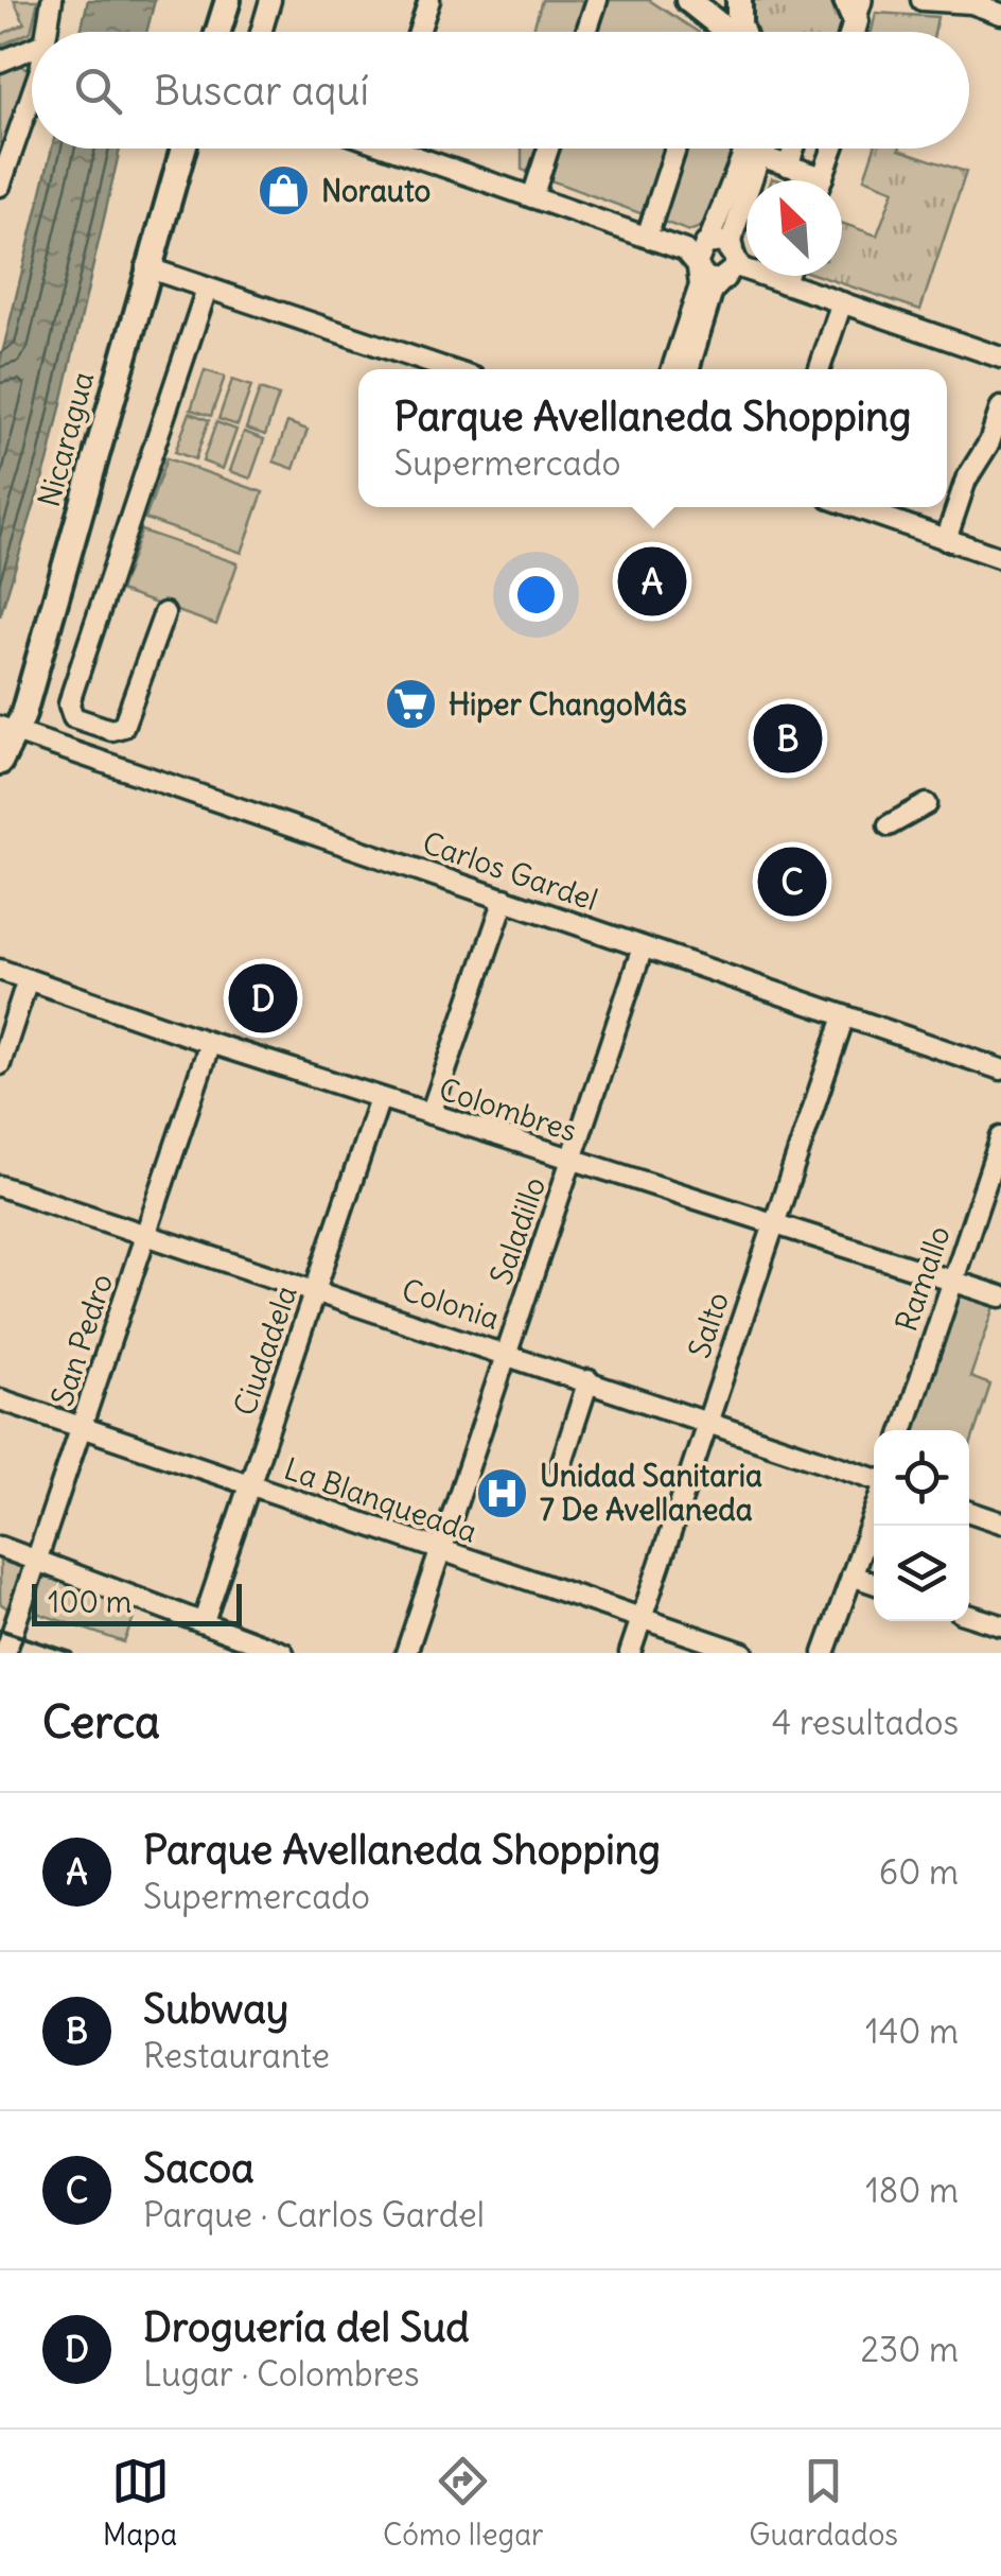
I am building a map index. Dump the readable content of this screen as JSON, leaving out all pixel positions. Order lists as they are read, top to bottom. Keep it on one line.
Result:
{"streets":{"main road":["Nicaragua"],"street":["Carlos Gardel","Colombres","Saladillo","Ramallo","Colonia","Salto","San Pedro","Ciudadela","La Blanqueada"]},"crossings":[["Nicaragua","Carlos Gardel"],["Carlos Gardel","Saladillo"],["Carlos Gardel","Salto"],["Colombres","Saladillo"],["Colombres","Ramallo"],["Colombres","Salto"],["Colombres","San Pedro"],["Colombres","Ciudadela"],["Saladillo","Colonia"],["Saladillo","La Blanqueada"],["Colonia","Salto"],["Colonia","San Pedro"],["Colonia","Ciudadela"],["Salto","La Blanqueada"],["San Pedro","La Blanqueada"],["Ciudadela","La Blanqueada"]],"places":{"shop":["Norauto"],"supermarket":["Hiper ChangoMâs"],"hospital":["Unidad Sanitaria 7 De Avellaneda"]},"scale_bar":"100 m","north":"top left","page":{"search":"Buscar aquí","popup":["Parque Avellaneda Shopping","Supermercado"],"pins":["A","B","C","D"],"scale":"100 m","heading":["Cerca","4 resultados"],"list":[{"mark":"A","name":"Parque Avellaneda Shopping","note":"Supermercado","value":"60 m"},{"mark":"B","name":"Subway","note":"Restaurante","value":"140 m"},{"mark":"C","name":"Sacoa","note":"Parque · Carlos Gardel","value":"180 m"},{"mark":"D","name":"Droguería del Sud","note":"Lugar · Colombres","value":"230 m"}],"nav":["Mapa","Cómo llegar","Guardados"]}}
